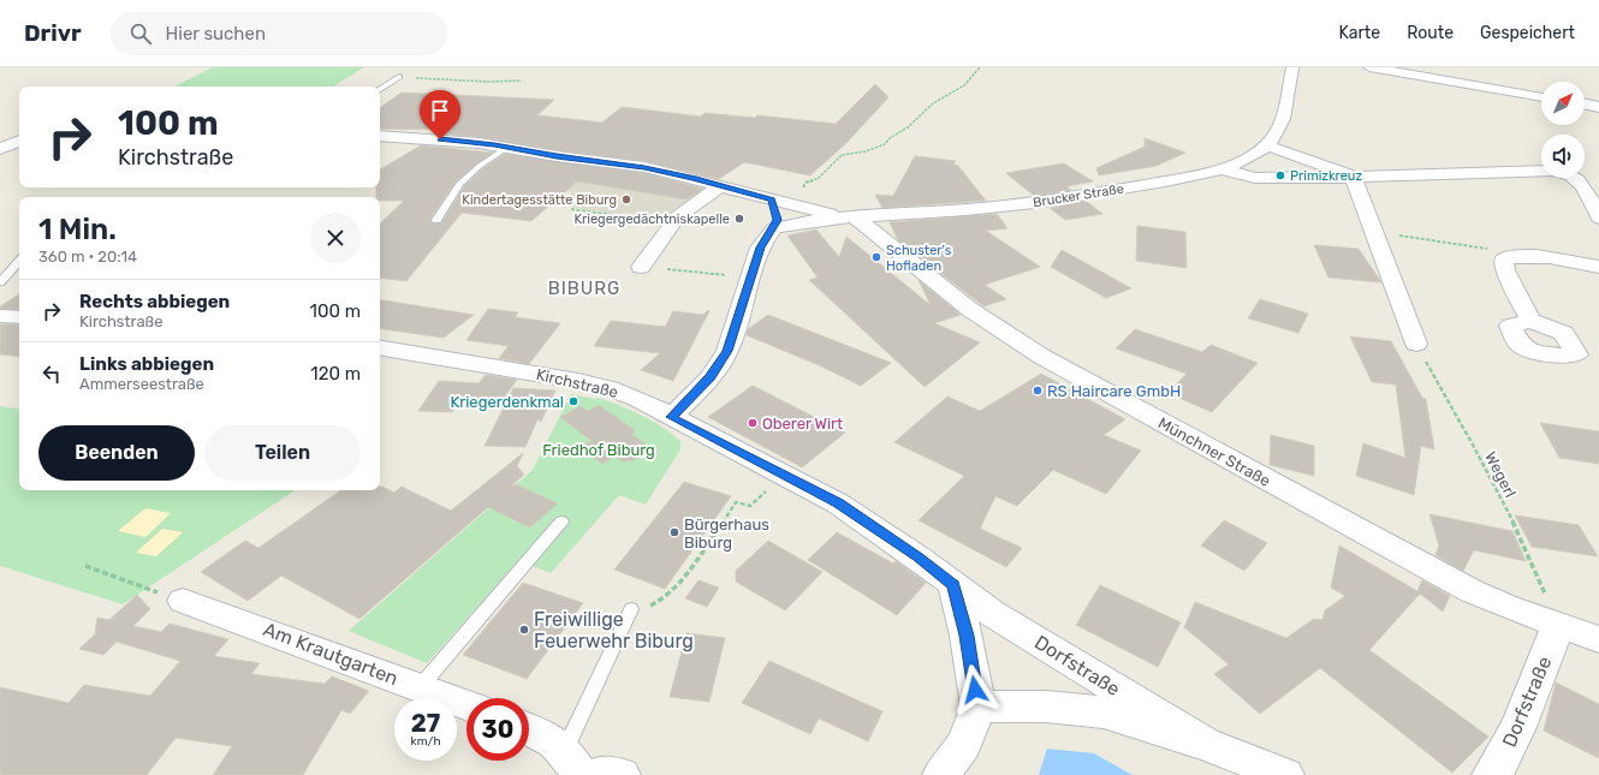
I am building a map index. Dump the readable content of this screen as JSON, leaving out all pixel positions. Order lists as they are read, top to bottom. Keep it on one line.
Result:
{"streets":{"street":["Brucker Straße","Kirchstraße","Münchner Straße","Am Krautgarten","Dorfstraße"],"path":["Wegerl"]},"crossings":[["Brucker Straße","Münchner Straße"],["Kirchstraße","Dorfstraße"],["Münchner Straße","Wegerl"],["Münchner Straße","Dorfstraße"],["Wegerl","Dorfstraße"]],"districts":["BIBURG"],"parks":["Friedhof Biburg"],"places":["Primizkreuz","Kindertagesstätte Biburg","Kriegergedächtniskapelle","Schuster's Hofladen","RS Haircare GmbH","Kriegerdenkmal","Oberer Wirt","Bürgerhaus Biburg","Freiwillige Feuerwehr Biburg"],"north":"top right","page":{"header":"Drivr","search":"Hier suchen","nav":["Karte","Route","Gespeichert"],"turn":["100 m","Kirchstraße"],"heading":["1 Min.","360 m · 20:14"],"list":[{"name":"Rechts abbiegen","note":"Kirchstraße","value":"100 m"},{"name":"Links abbiegen","note":"Ammerseestraße","value":"120 m"}],"buttons":["Beenden","Teilen"],"speed":"27 km/h","limit":"30"}}
